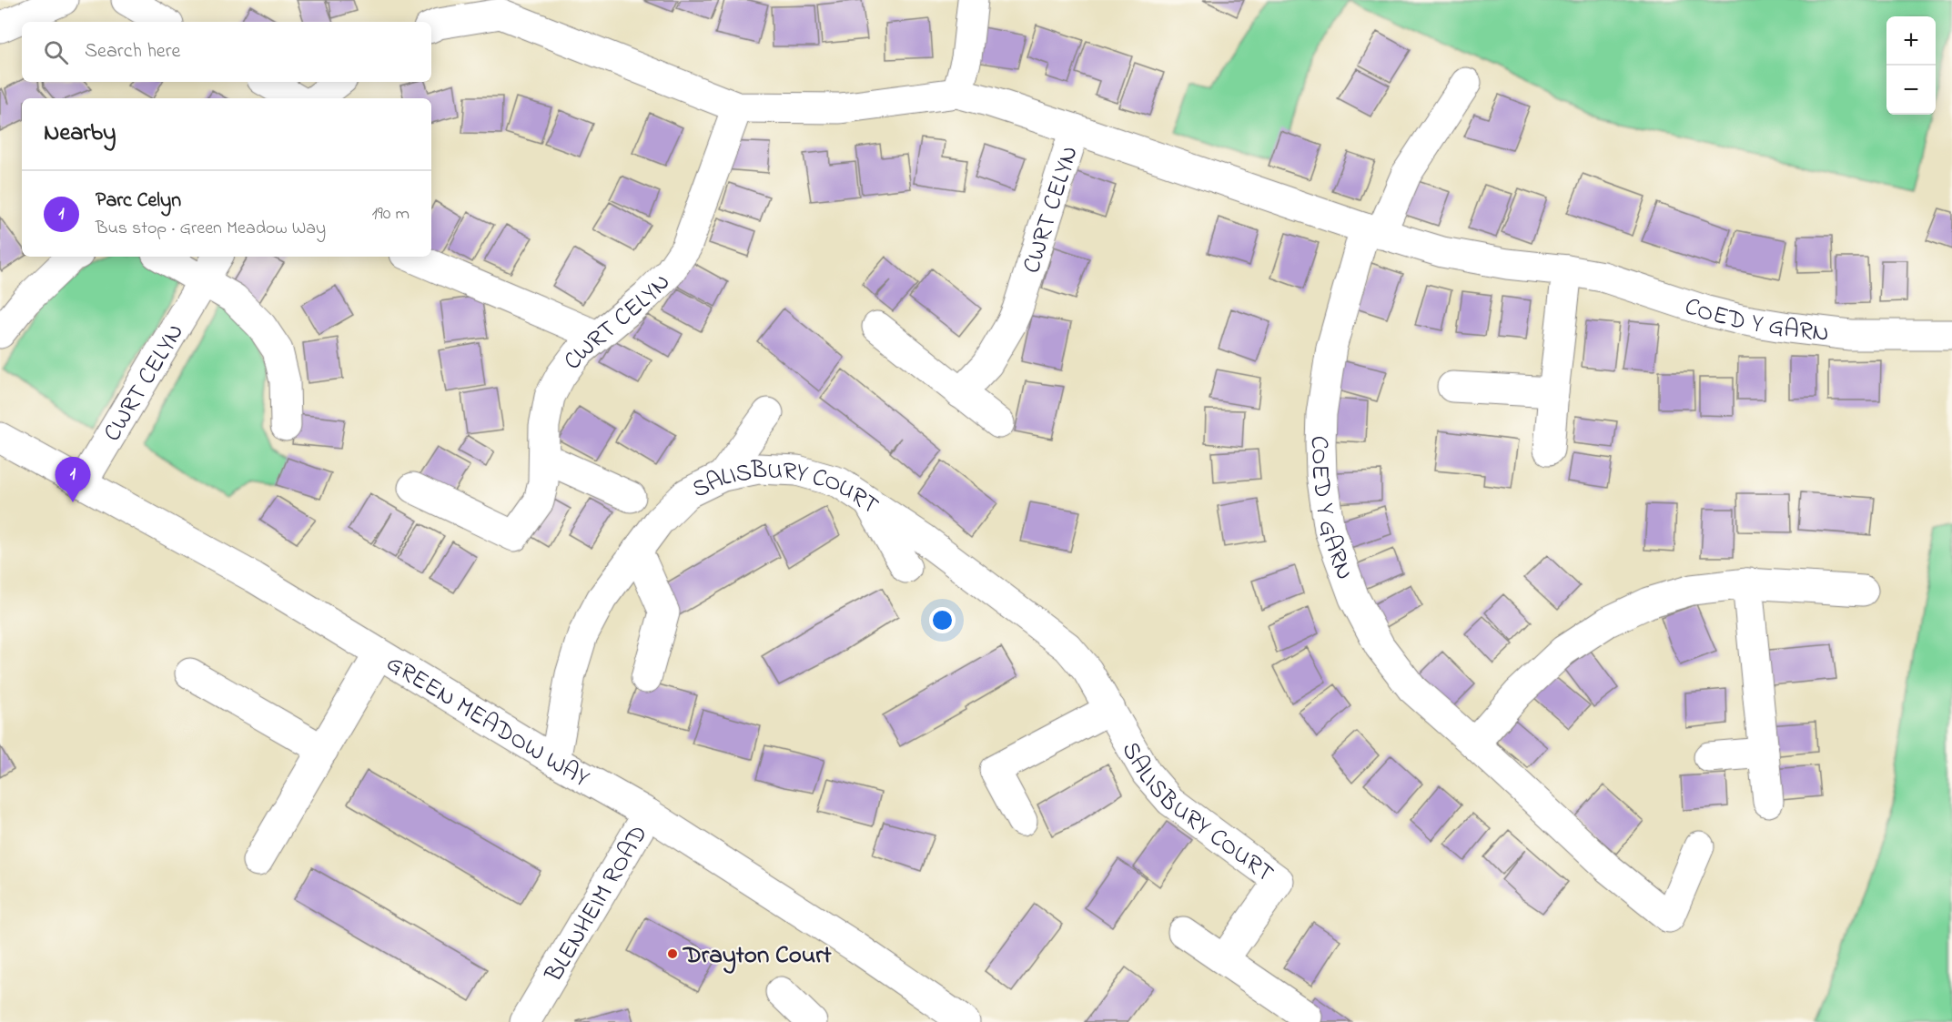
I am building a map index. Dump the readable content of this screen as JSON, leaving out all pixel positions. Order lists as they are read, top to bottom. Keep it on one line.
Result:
{"streets":{"street":["CWRT CELYN","COED Y GARN","SALISBURY COURT","GREEN MEADOW WAY","BLENHEIM ROAD"]},"crossings":[["CWRT CELYN","COED Y GARN"],["CWRT CELYN","GREEN MEADOW WAY"],["SALISBURY COURT","GREEN MEADOW WAY"],["GREEN MEADOW WAY","BLENHEIM ROAD"]],"places":["Drayton Court"],"page":{"map_buttons":["+","−"],"search":"Search here","heading":"Nearby","list":[{"mark":"1","name":"Parc Celyn","note":"Bus stop · Green Meadow Way","value":"190 m"}],"pins":"1"}}
